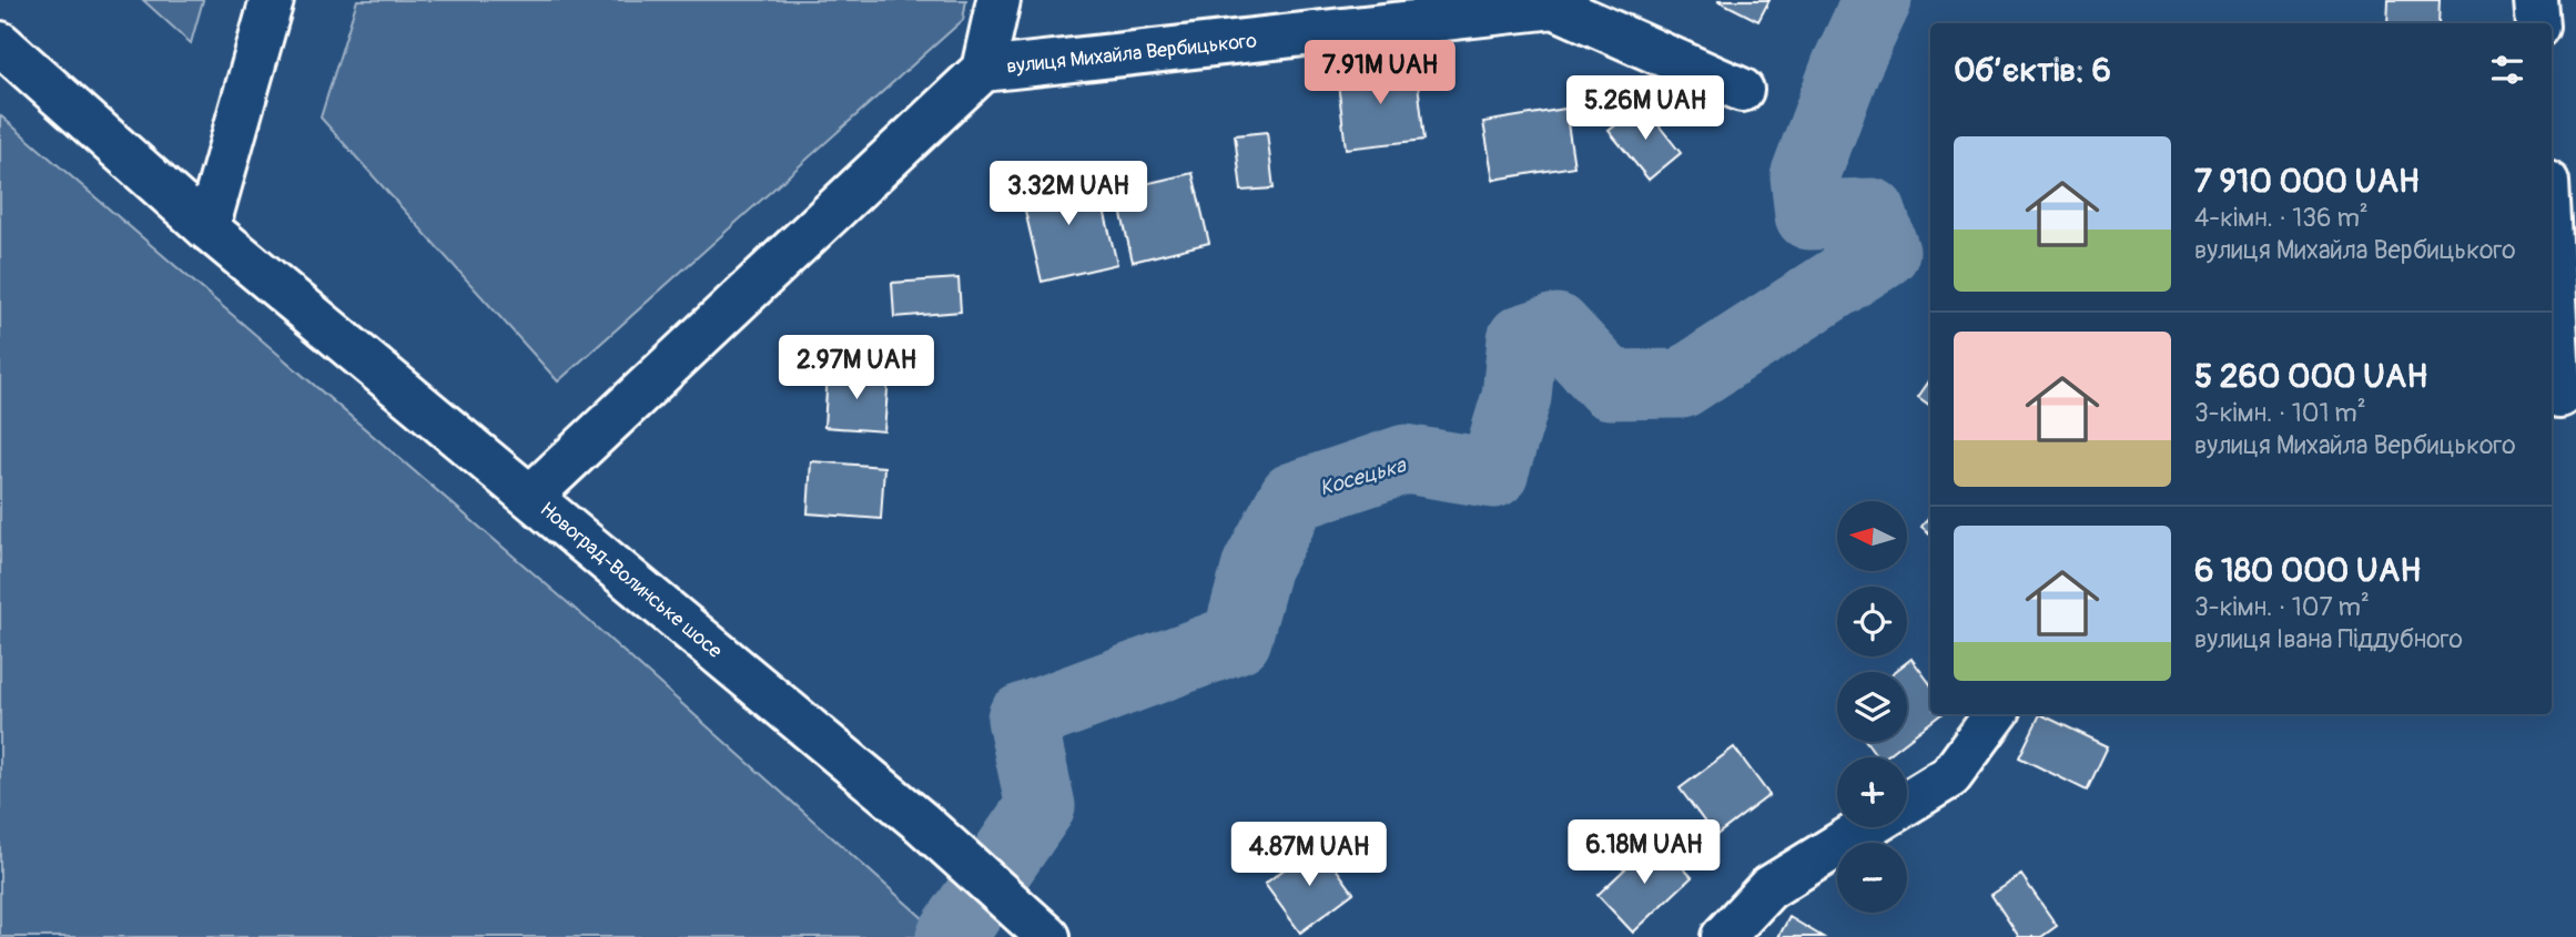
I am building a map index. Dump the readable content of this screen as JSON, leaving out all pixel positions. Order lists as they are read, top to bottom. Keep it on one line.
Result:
{"streets":{"street":["вулиця Михайла Вербицького","Новоград-Волинське шосе"]},"crossings":[["вулиця Михайла Вербицького","Новоград-Волинське шосе"]],"water":["Косецька"],"north":"left","page":{"heading":"Об’єктів: 6","price":["7.91M UAH","5.26M UAH","3.32M UAH","2.97M UAH","6.18M UAH","4.87M UAH"],"list":[{"name":"7 910 000 UAH","note":"4-кімн. · 136 m² · вулиця Михайла Вербицького"},{"name":"5 260 000 UAH","note":"3-кімн. · 101 m² · вулиця Михайла Вербицького"},{"name":"6 180 000 UAH","note":"3-кімн. · 107 m² · вулиця Івана Піддубного"}],"map_buttons":["+","−"]}}
